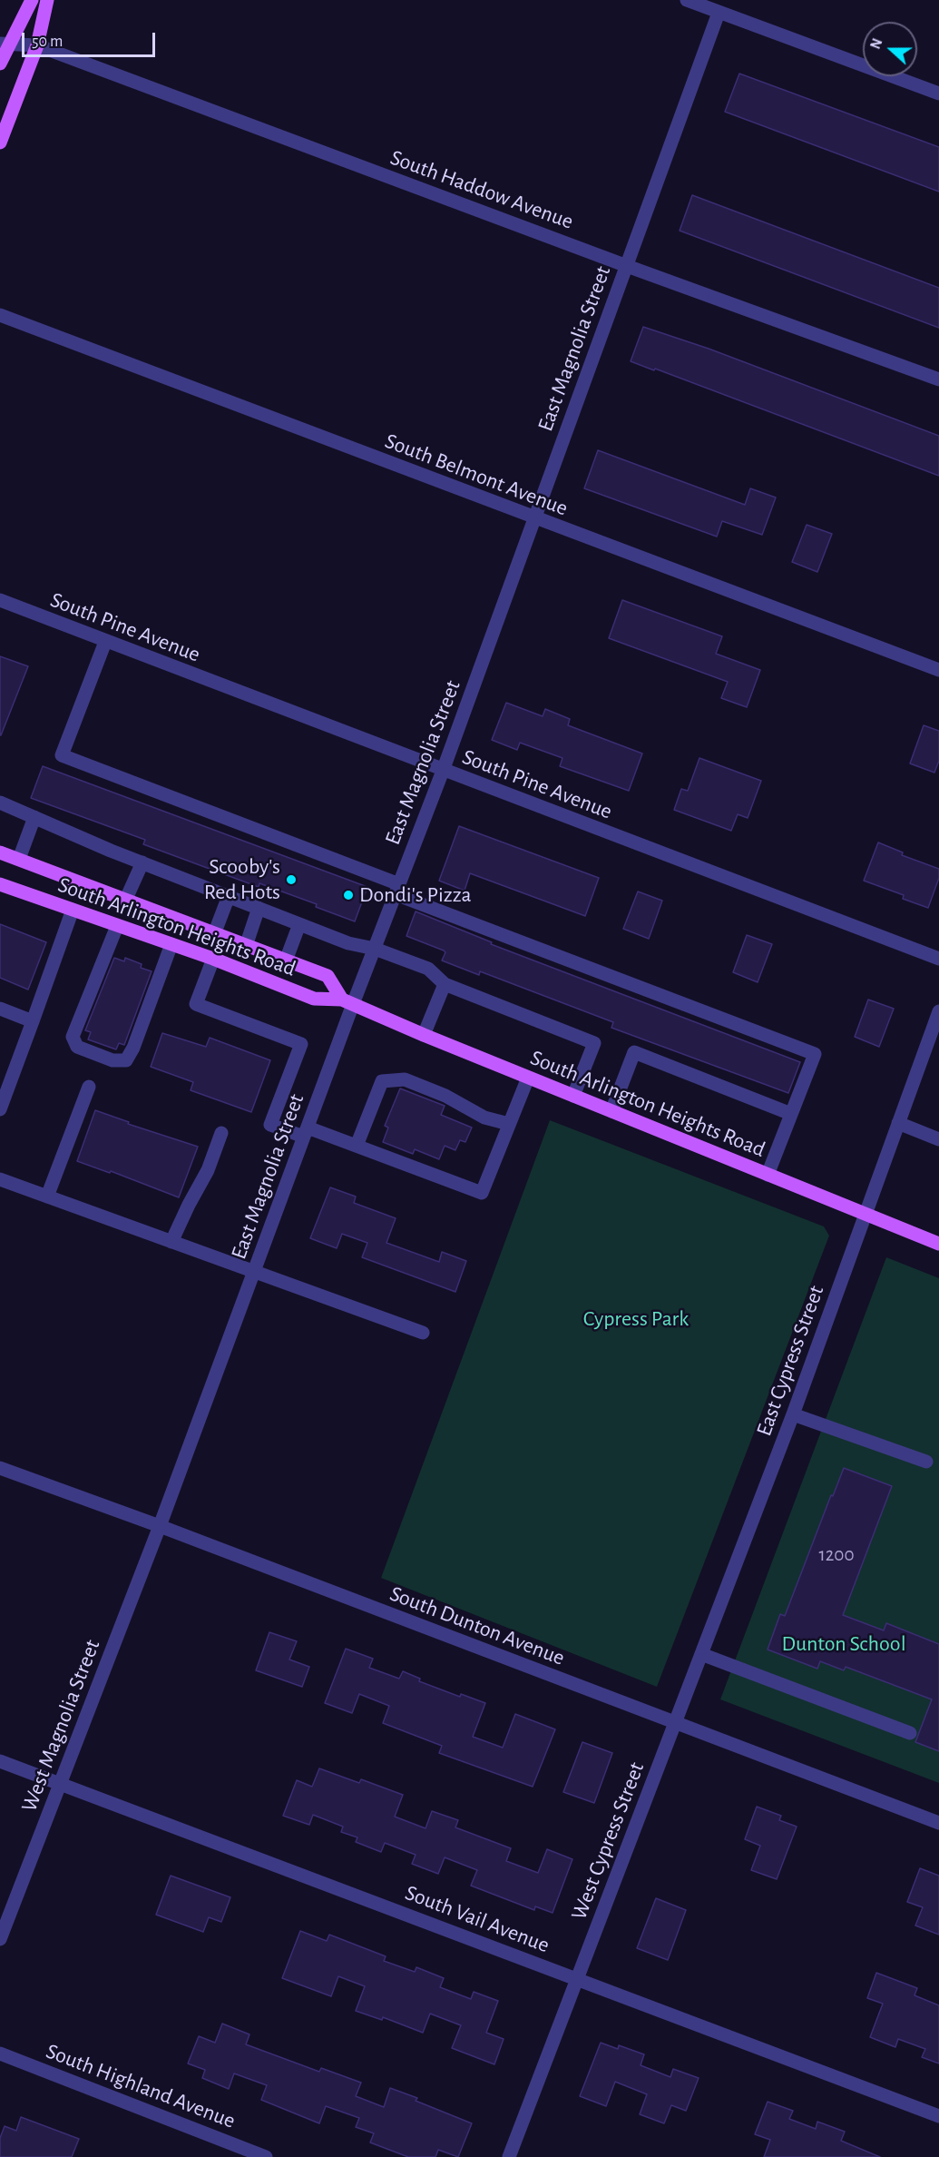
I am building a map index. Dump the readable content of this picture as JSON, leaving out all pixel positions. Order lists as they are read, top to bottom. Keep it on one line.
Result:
{"streets":{"main road":["South Arlington Heights Road"],"street":["South Haddow Avenue","East Magnolia Street","South Belmont Avenue","South Pine Avenue","East Cypress Street","South Dunton Avenue","West Magnolia Street","West Cypress Street","South Vail Avenue","South Highland Avenue"]},"crossings":[["South Haddow Avenue","East Magnolia Street"],["East Magnolia Street","South Belmont Avenue"],["East Magnolia Street","South Pine Avenue"],["East Magnolia Street","South Arlington Heights Road"],["East Magnolia Street","South Dunton Avenue"],["East Magnolia Street","West Magnolia Street"],["South Arlington Heights Road","East Cypress Street"],["East Cypress Street","South Dunton Avenue"],["East Cypress Street","West Cypress Street"],["South Dunton Avenue","West Magnolia Street"],["South Dunton Avenue","West Cypress Street"],["West Magnolia Street","South Vail Avenue"],["West Cypress Street","South Vail Avenue"]],"parks":["Cypress Park","Dunton School"],"places":["Scooby's Red Hots","Dondi's Pizza"],"house_numbers":["1200"],"scale_bar":"50 m","north":"left"}
